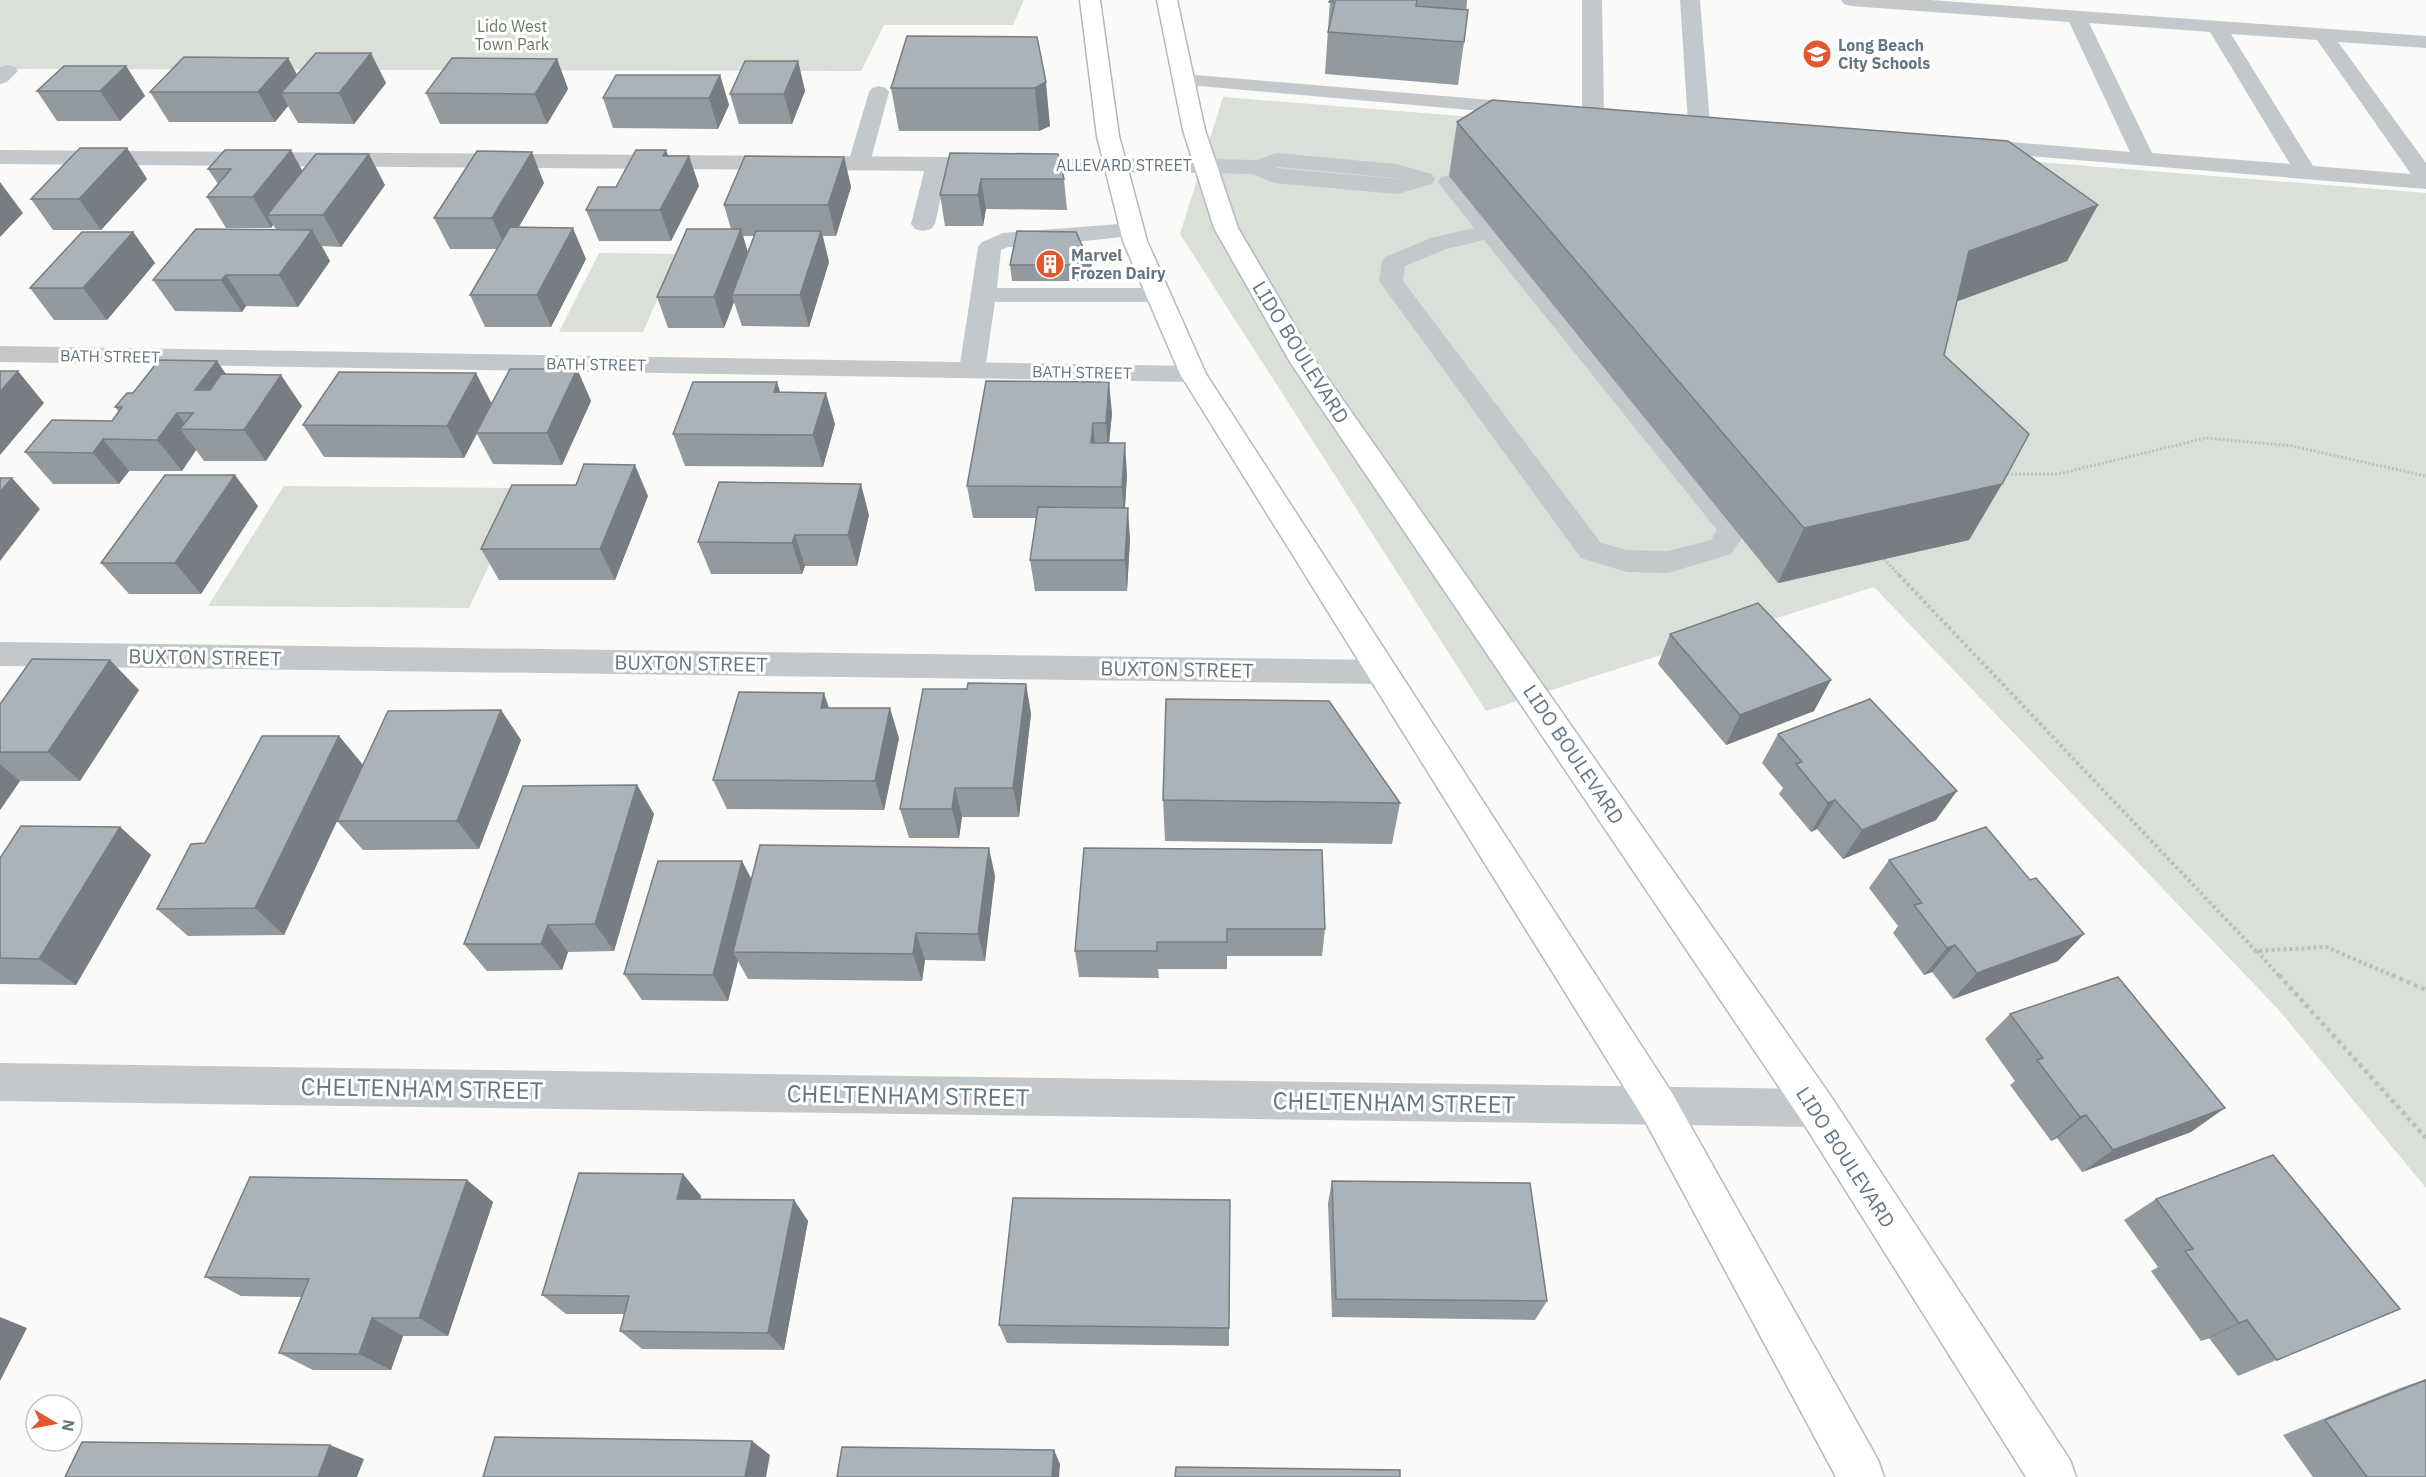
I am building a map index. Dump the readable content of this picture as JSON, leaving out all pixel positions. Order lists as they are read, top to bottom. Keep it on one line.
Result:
{"streets":{"highway":["LIDO BOULEVARD"],"street":["ALLEVARD STREET","BATH STREET","BUXTON STREET","CHELTENHAM STREET"]},"crossings":[["ALLEVARD STREET","LIDO BOULEVARD"],["LIDO BOULEVARD","CHELTENHAM STREET"]],"parks":["Lido West Town Park"],"places":{"school or university":["Long Beach City Schools"],"building":["Marvel Frozen Dairy"]},"north":"right"}
